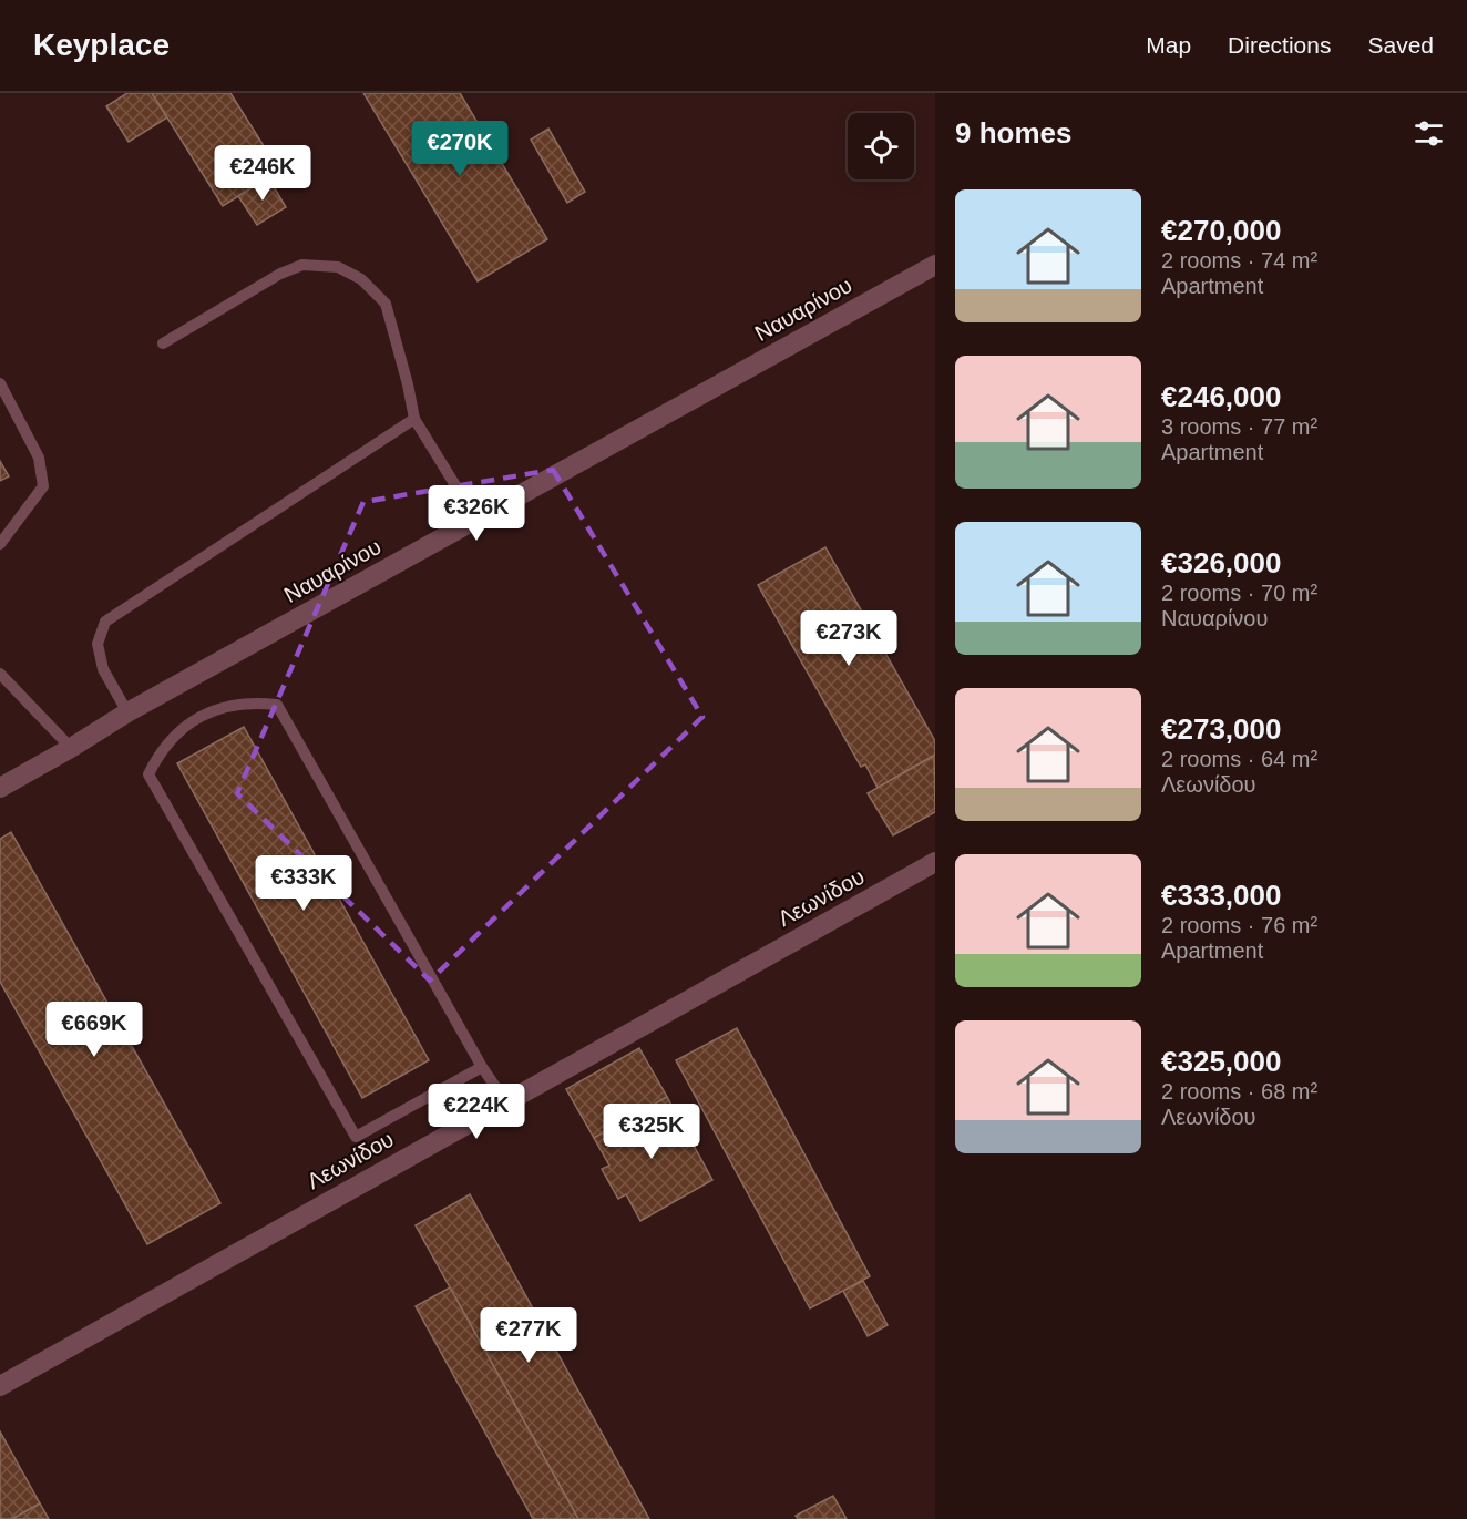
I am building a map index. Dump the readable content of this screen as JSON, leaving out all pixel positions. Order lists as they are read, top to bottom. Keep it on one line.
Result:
{"streets":{"street":["Ναυαρίνου","Λεωνίδου"]},"page":{"header":"Keyplace","nav":["Map","Directions","Saved"],"heading":"9 homes","price":["€270K","€246K","€326K","€273K","€333K","€669K","€224K","€325K","€277K"],"list":[{"name":"€270,000","note":"2 rooms · 74 m² · Apartment"},{"name":"€246,000","note":"3 rooms · 77 m² · Apartment"},{"name":"€326,000","note":"2 rooms · 70 m² · Ναυαρίνου"},{"name":"€273,000","note":"2 rooms · 64 m² · Λεωνίδου"},{"name":"€333,000","note":"2 rooms · 76 m² · Apartment"},{"name":"€325,000","note":"2 rooms · 68 m² · Λεωνίδου"}]}}
